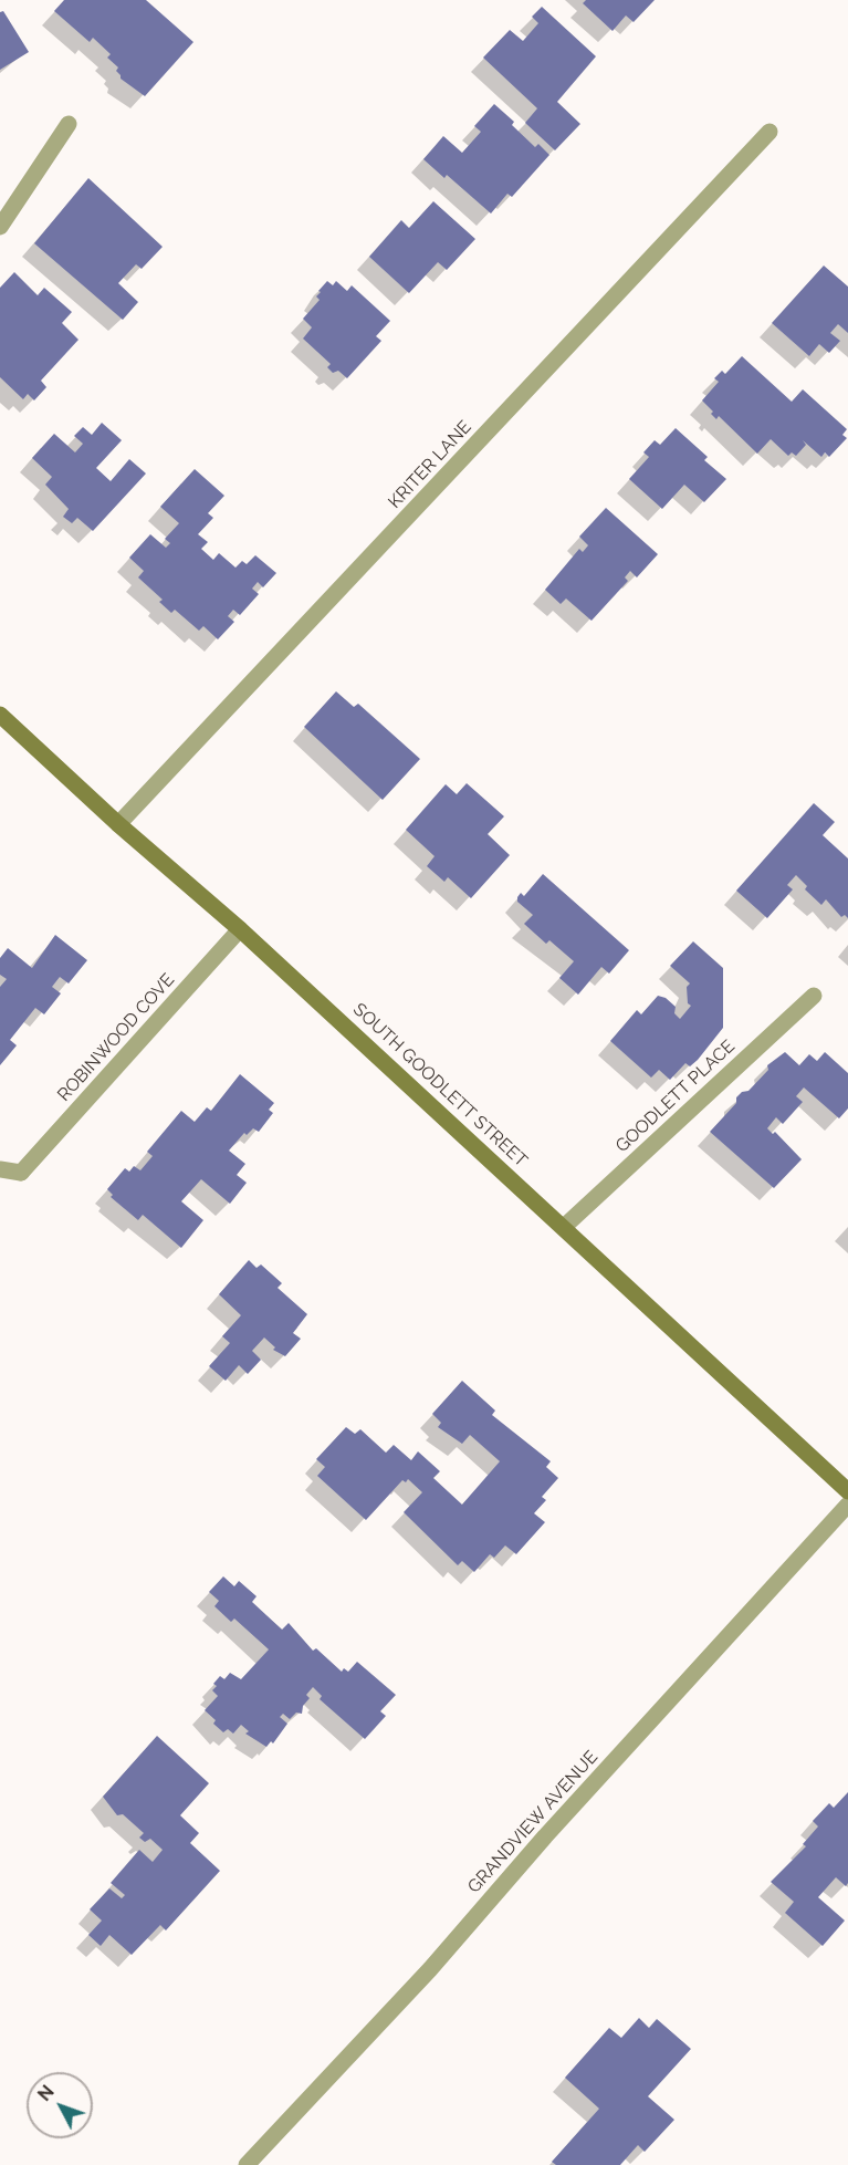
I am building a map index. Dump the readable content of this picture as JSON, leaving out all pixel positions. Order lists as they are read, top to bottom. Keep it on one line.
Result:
{"streets":{"main road":["SOUTH GOODLETT STREET"],"street":["KRITER LANE","ROBINWOOD COVE","GOODLETT PLACE","GRANDVIEW AVENUE"]},"crossings":[["KRITER LANE","SOUTH GOODLETT STREET"],["ROBINWOOD COVE","SOUTH GOODLETT STREET"],["SOUTH GOODLETT STREET","GOODLETT PLACE"]],"north":"top left"}
